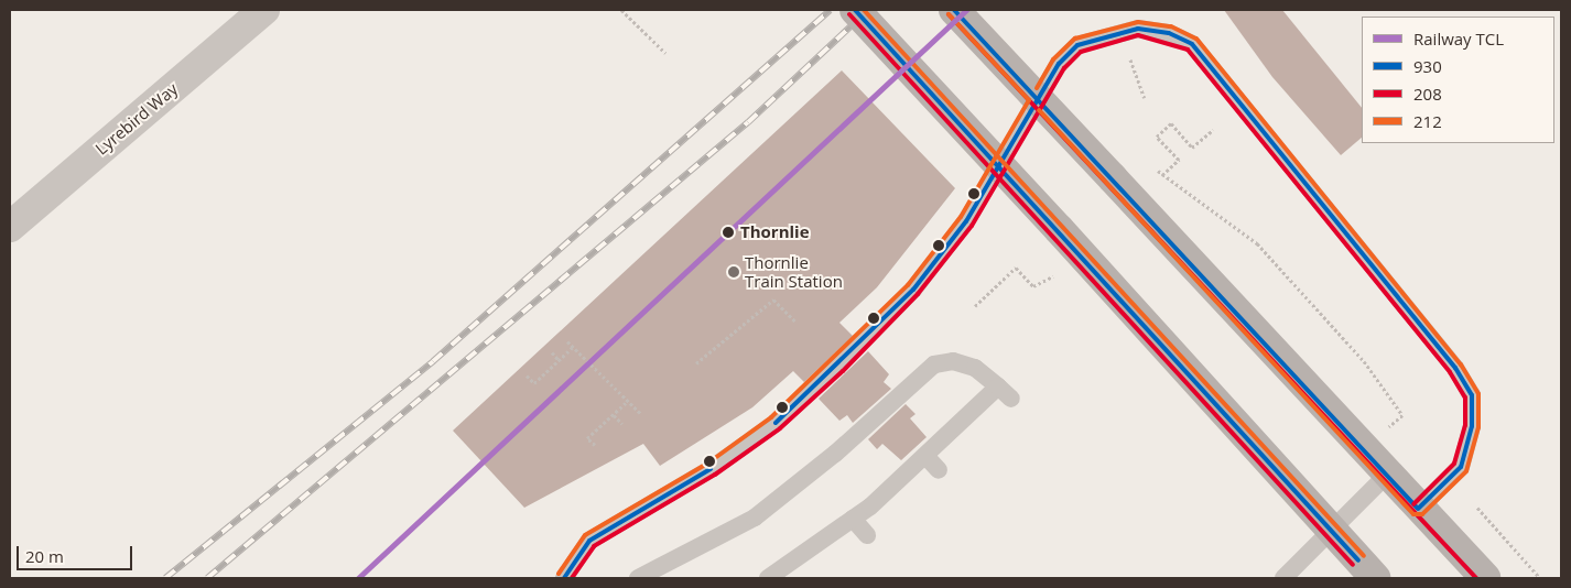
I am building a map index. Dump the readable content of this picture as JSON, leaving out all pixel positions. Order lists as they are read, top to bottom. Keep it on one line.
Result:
{"streets":{"street":["Lyrebird Way"]},"places":["Thornlie","Thornlie Train Station"],"lines":["rail line TCL","transit line 930","transit line 212","transit line 208"],"legend":["Railway TCL","930","208","212"],"scale_bar":"20 m"}
